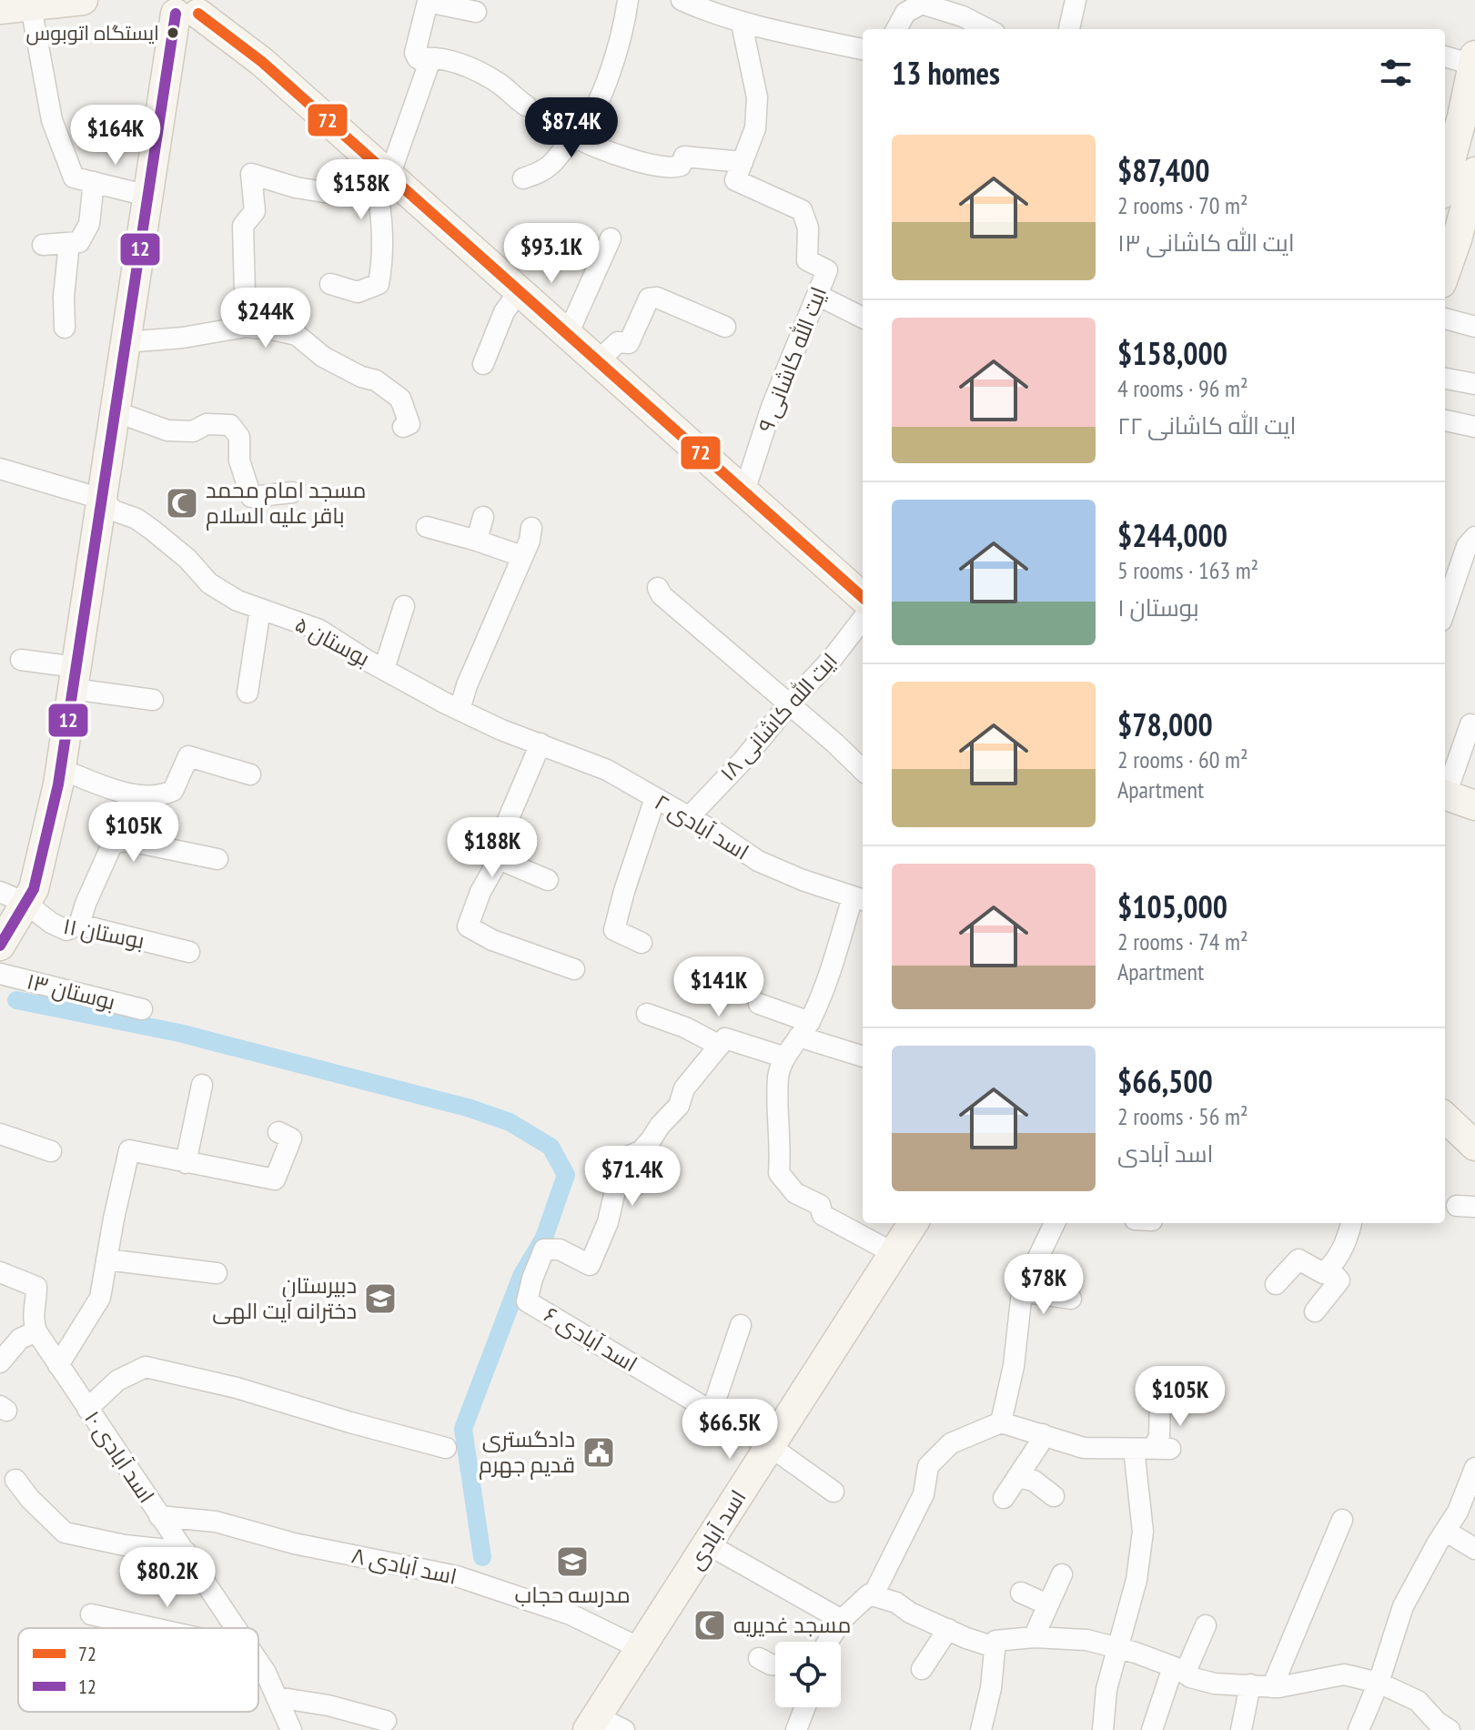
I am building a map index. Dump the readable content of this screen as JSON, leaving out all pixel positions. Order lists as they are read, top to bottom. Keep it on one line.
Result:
{"streets":{"main road":["اسد آبادی"],"street":["ایت الله کاشانی ۹","بوستان ۵","ایت الله کاشانی ۱۸","اسد آبادی ۲","بوستان ۱۱","بوستان ۱۳","اسد آبادی ۶","اسد آبادی ۱۰","اسد آبادی ۸"]},"crossings":[["بوستان ۵","اسد آبادی ۲"],["ایت الله کاشانی ۱۸","اسد آبادی ۲"],["اسد آبادی ۶","اسد آبادی"],["اسد آبادی ۱۰","اسد آبادی ۸"],["اسد آبادی","اسد آبادی ۸"]],"places":{"other":["ایستگاه اتوبوس"],"mosque":["مسجد امام محمد باقر علیه السلام","مسجد غدیریه"],"school or university":["دبیرستان دخترانه آیت الهی","مدرسه حجاب"],"public building":["دادگستری قدیم جهرم"]},"lines":["transit line 72","transit line 12"],"legend":["72","12"],"page":{"heading":"13 homes","price":["$87.4K","$164K","$158K","$93.1K","$244K","$105K","$188K","$141K","$71.4K","$78K","$105K","$66.5K","$80.2K"],"list":[{"name":"$87,400","note":"2 rooms · 70 m² · ایت الله کاشانی ۱۳"},{"name":"$158,000","note":"4 rooms · 96 m² · ایت الله کاشانی ۲۲"},{"name":"$244,000","note":"5 rooms · 163 m² · بوستان ۱"},{"name":"$78,000","note":"2 rooms · 60 m² · Apartment"},{"name":"$105,000","note":"2 rooms · 74 m² · Apartment"},{"name":"$66,500","note":"2 rooms · 56 m² · اسد آبادی"}]}}
